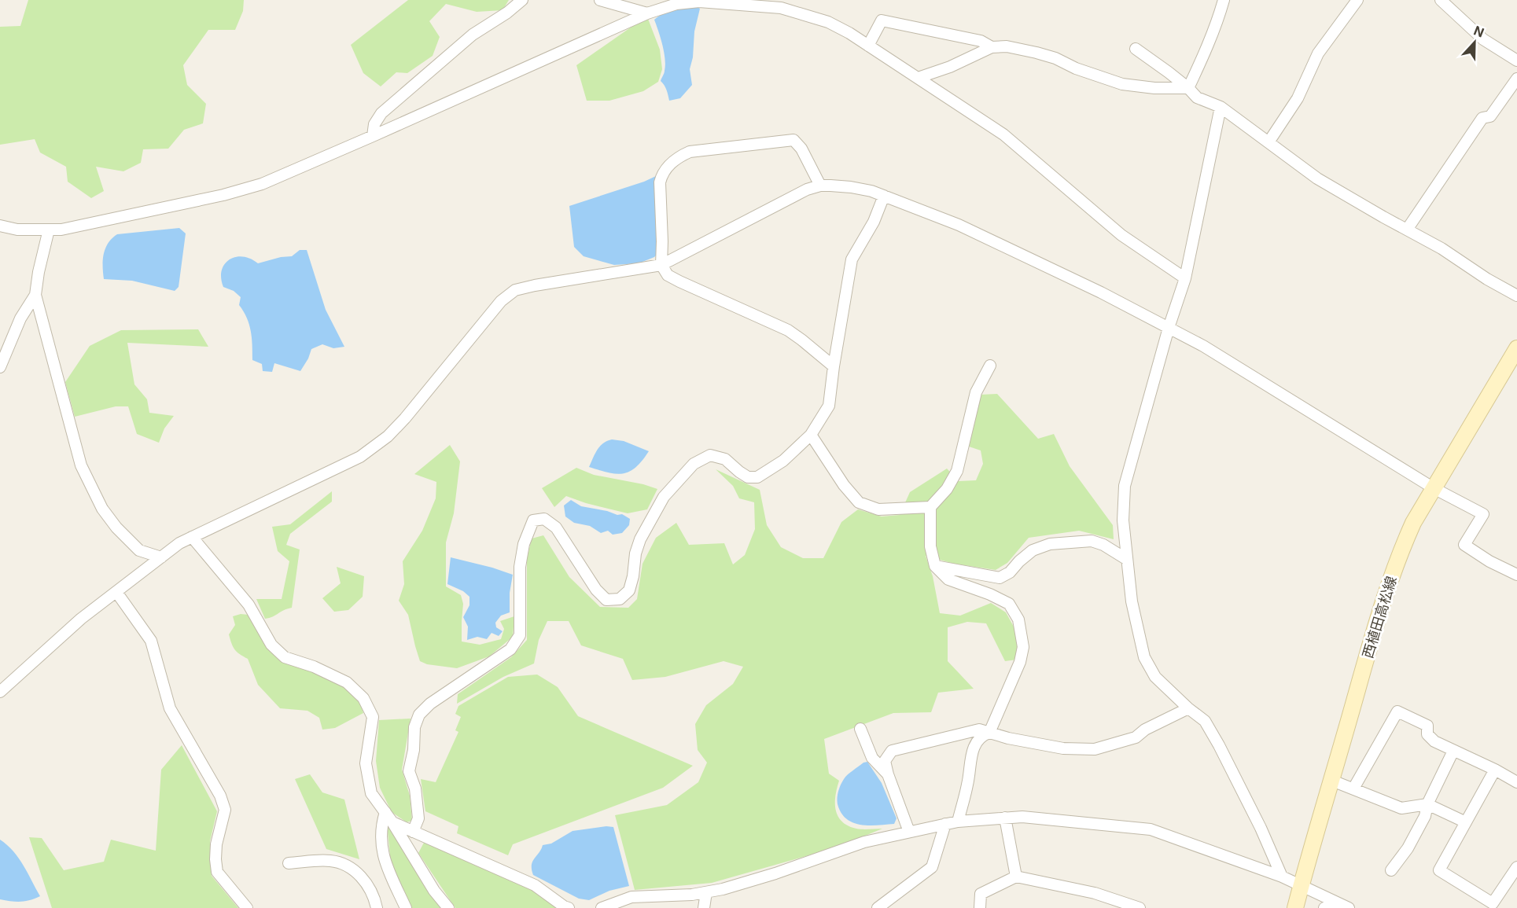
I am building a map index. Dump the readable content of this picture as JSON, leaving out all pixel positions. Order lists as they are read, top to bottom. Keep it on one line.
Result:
{"streets":{"main road":["西植田高松線"]},"north":"top"}
